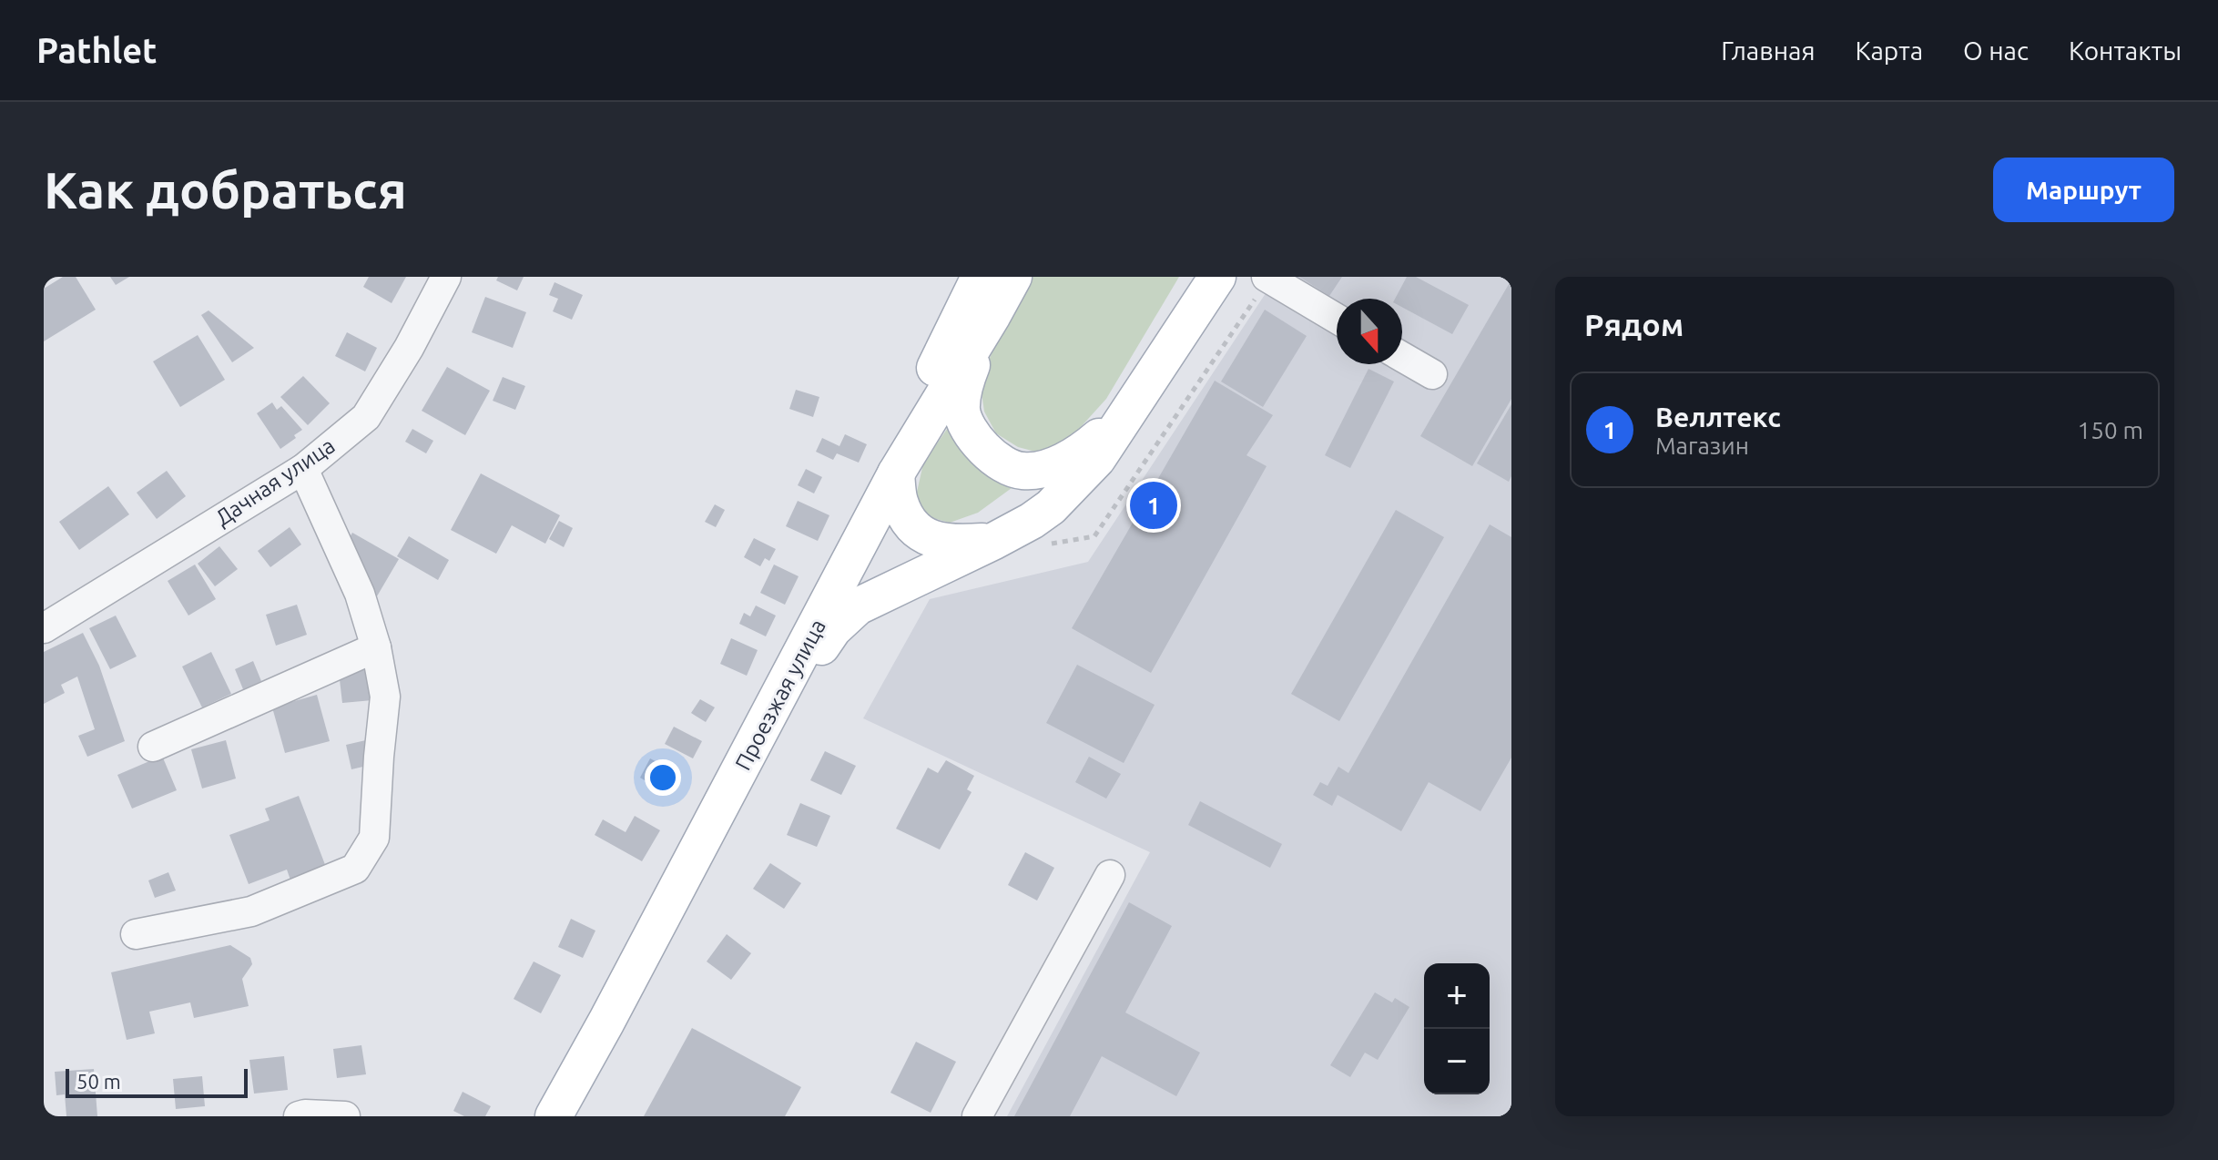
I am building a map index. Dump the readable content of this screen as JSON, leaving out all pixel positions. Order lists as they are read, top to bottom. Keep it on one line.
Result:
{"streets":{"main road":["Проезжая улица"],"street":["Дачная улица"]},"scale_bar":"50 m","north":"bottom","page":{"header":"Pathlet","nav":["Главная","Карта","О нас","Контакты"],"buttons":"Маршрут","title":"Как добраться","heading":"Рядом","list":[{"mark":"1","name":"Веллтекс","note":"Магазин","value":"150 m"}],"pins":"1","map_buttons":["+","−"],"scale":"50 m"}}
